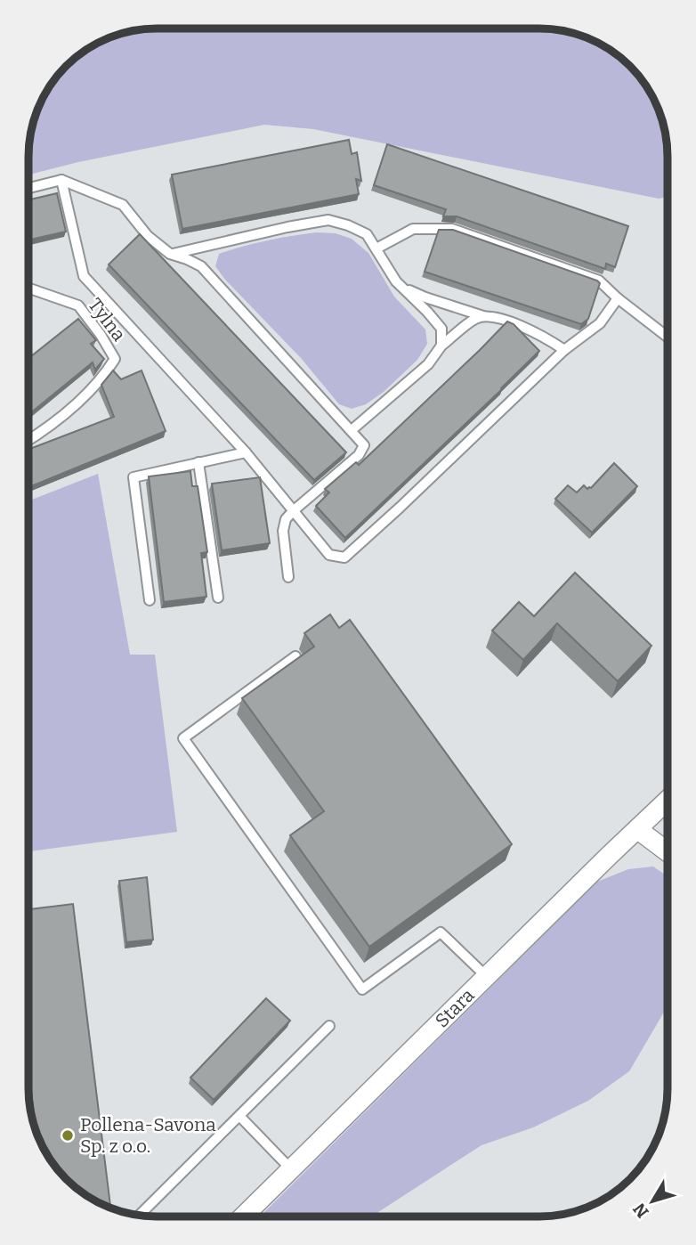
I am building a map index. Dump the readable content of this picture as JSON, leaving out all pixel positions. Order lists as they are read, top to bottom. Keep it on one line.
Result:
{"streets":{"street":["Stara"],"lane":["Tylna"]},"places":["Pollena-Savona Sp. z o.o."],"north":"bottom left"}
